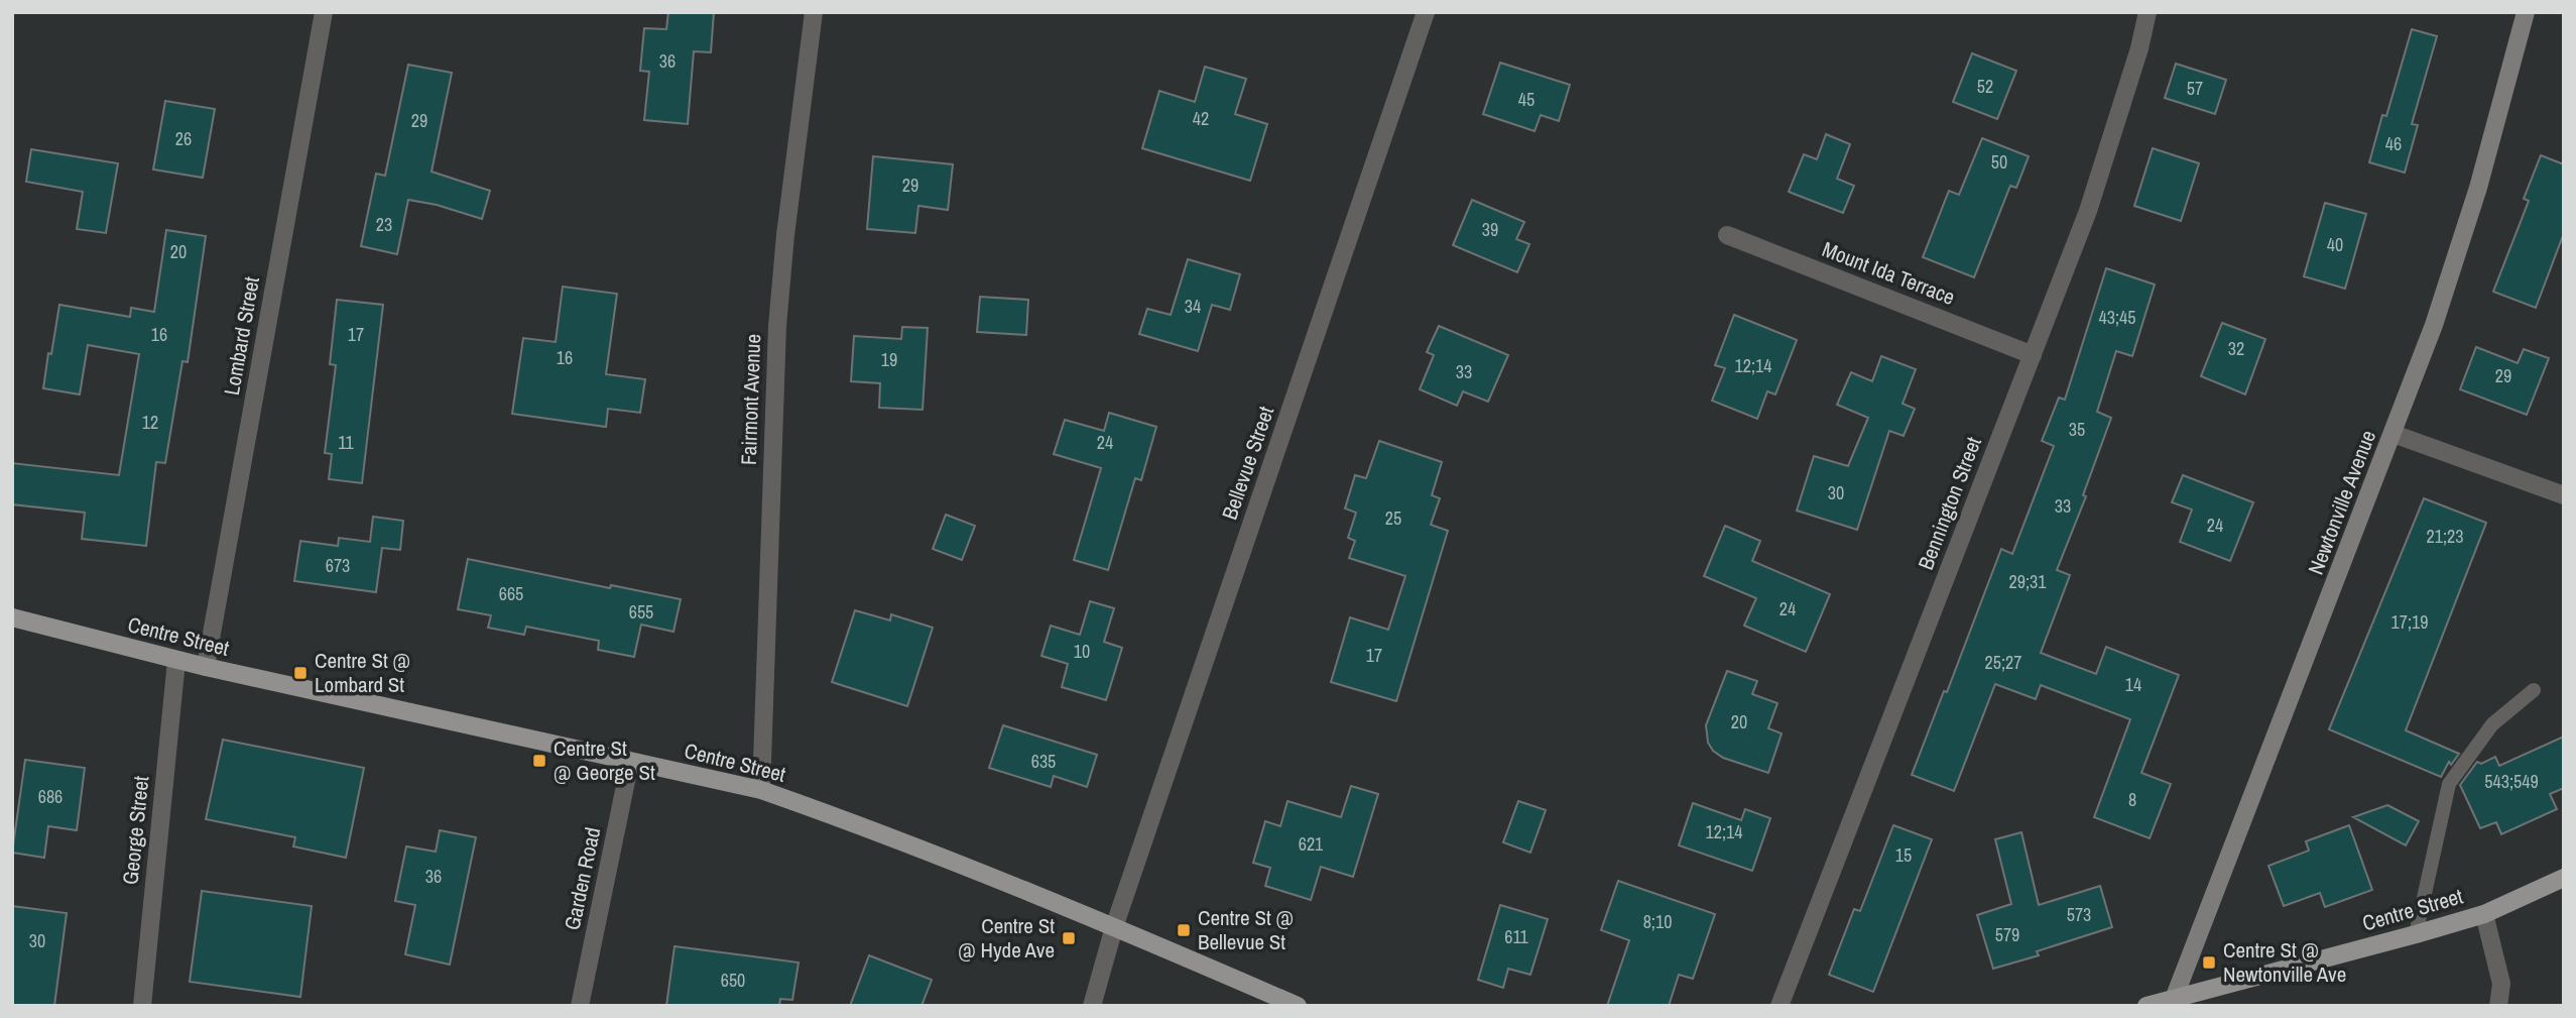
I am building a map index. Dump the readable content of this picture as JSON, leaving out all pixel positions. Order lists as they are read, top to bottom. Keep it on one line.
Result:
{"streets":{"main road":["Newtonville Avenue","Centre Street"],"street":["Mount Ida Terrace","Lombard Street","Fairmont Avenue","Bellevue Street","Bennington Street","George Street","Garden Road"]},"crossings":[["Mount Ida Terrace","Bennington Street"],["Lombard Street","Centre Street"],["Fairmont Avenue","Centre Street"],["Bellevue Street","Centre Street"],["Newtonville Avenue","Centre Street"],["Centre Street","George Street"],["Centre Street","Garden Road"]],"places":{"transit":["Centre St @ Lombard St","Centre St @ George St","Centre St @ Bellevue St","Centre St @ Hyde Ave","Centre St @ Newtonville Ave"]},"house_numbers":["36","52","57","45","42","29","26","46","50","29","23","39","40","20","34","43;45","16","17","32","16","19","12;14","33","29","12","35","11","24","30","33","25","24","21;23","673","29;31","665","24","655","17;19","10","17","25;27","14","20","635","543;549","686","8","12;14","621","15","36","573","8;10","579","611","30","650"]}
